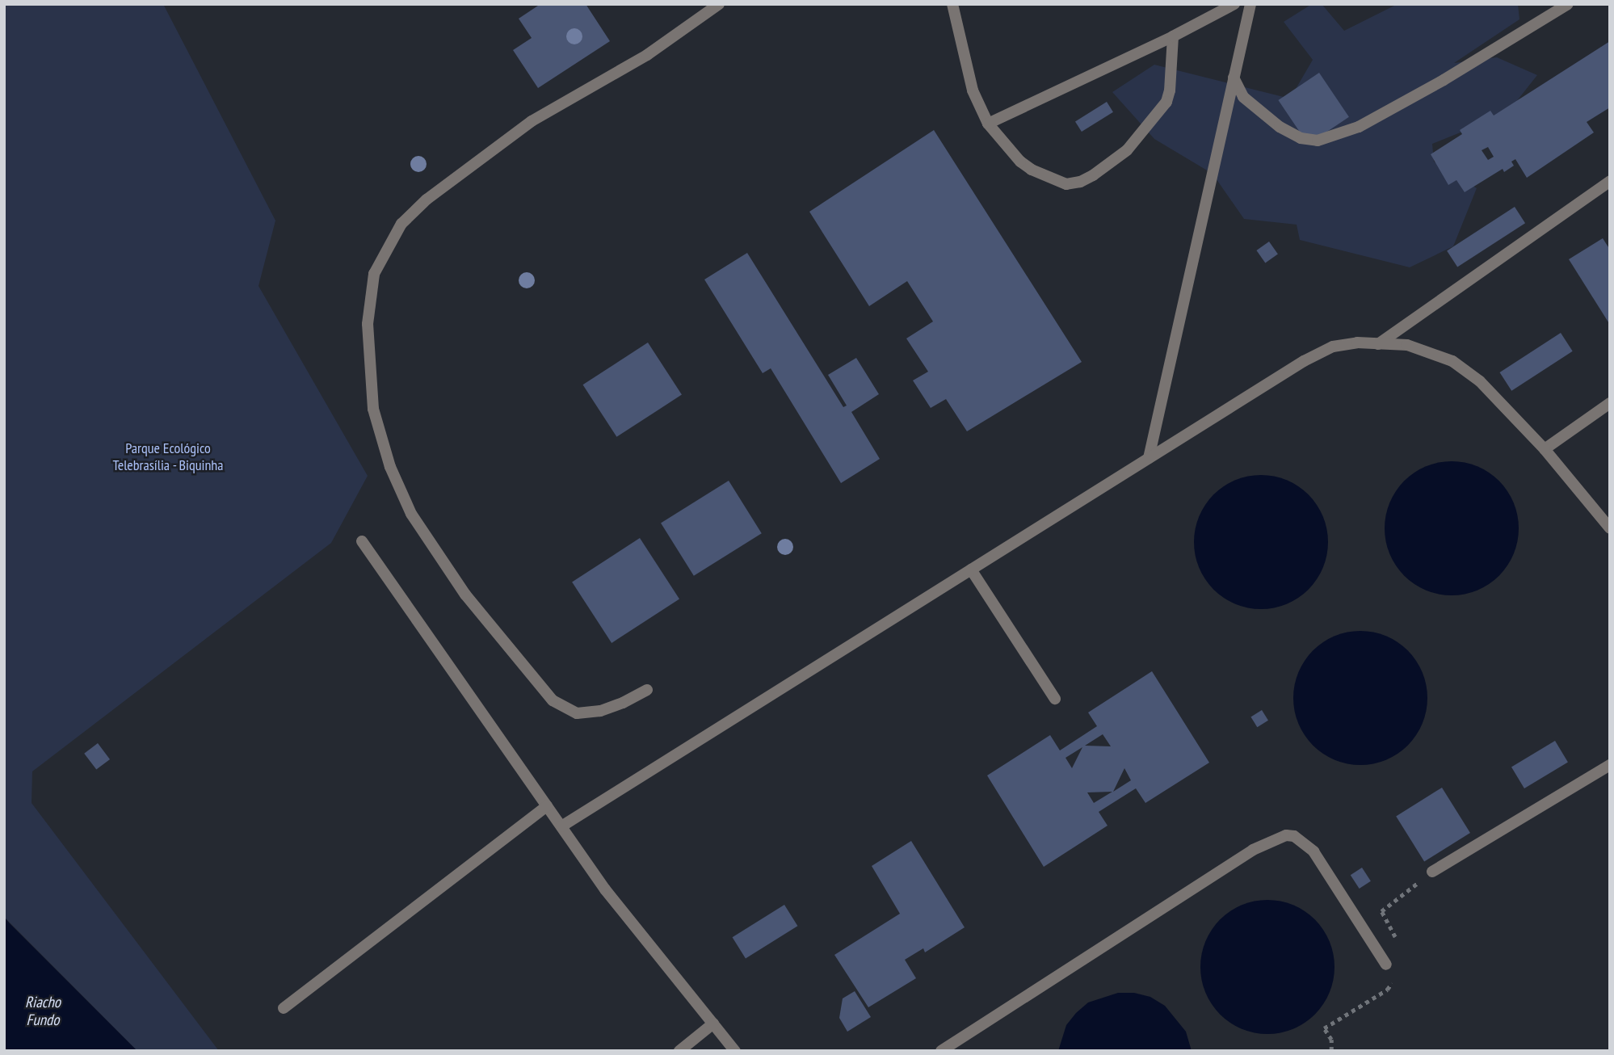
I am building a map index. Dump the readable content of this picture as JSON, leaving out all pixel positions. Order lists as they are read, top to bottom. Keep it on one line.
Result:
{"water":["Riacho Fundo"],"parks":["Parque Ecológico Telebrasília - Biquinha"]}
